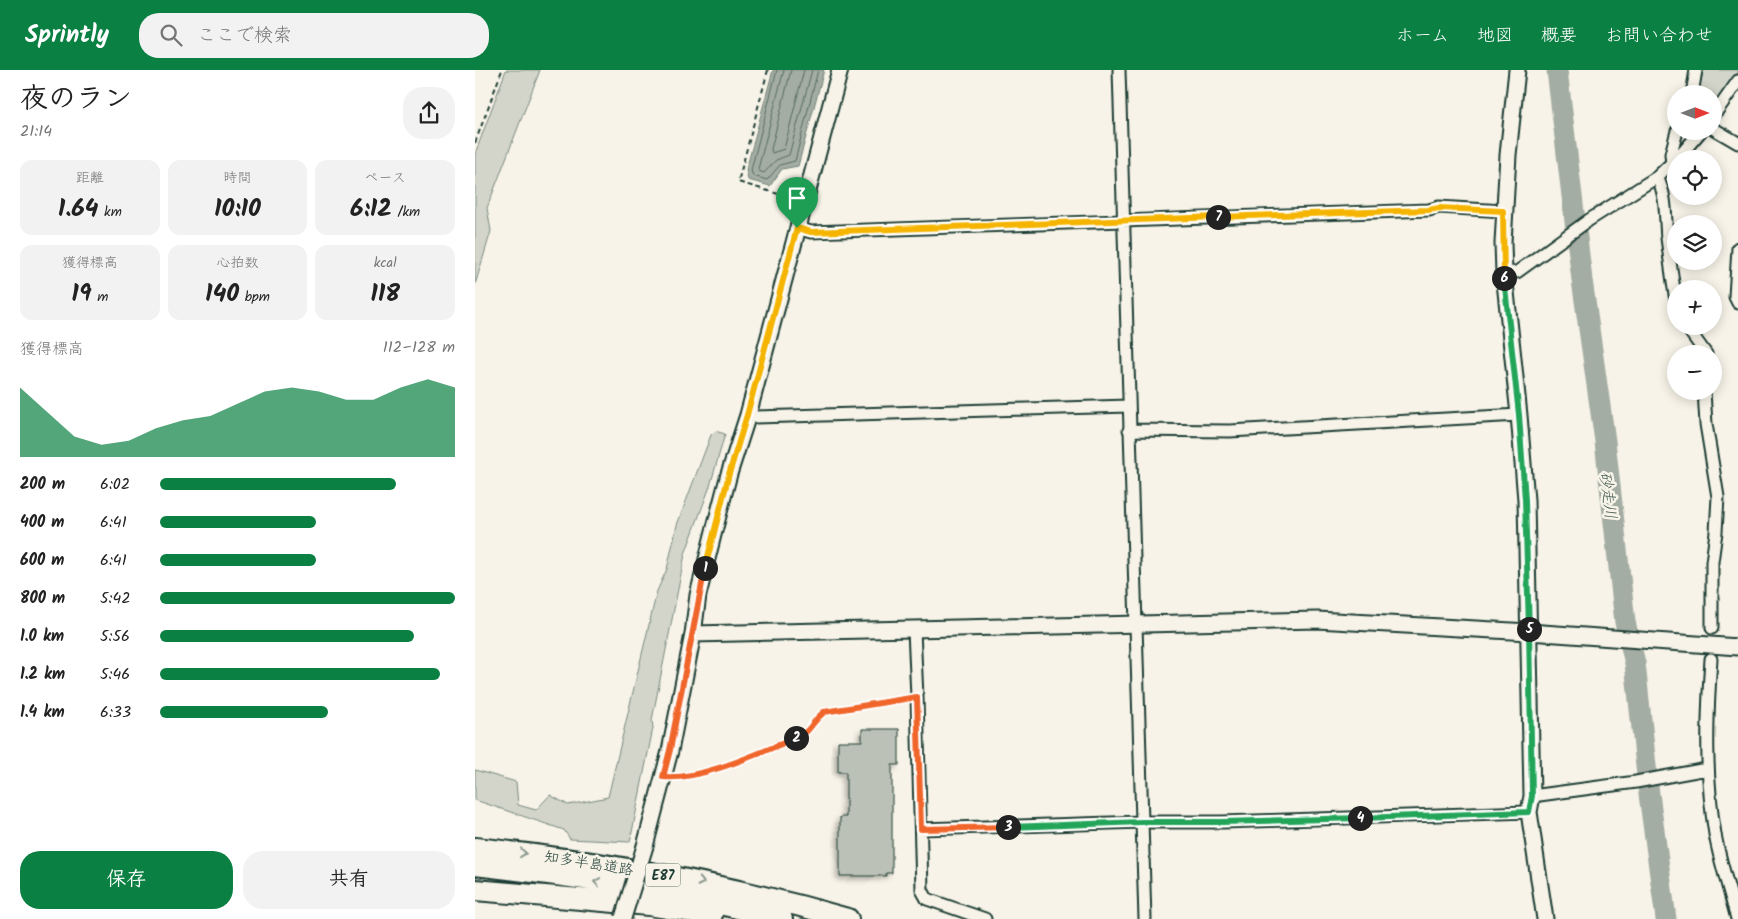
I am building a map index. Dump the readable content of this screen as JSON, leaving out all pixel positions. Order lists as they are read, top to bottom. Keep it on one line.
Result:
{"streets":{"highway":["知多半島道路","E87"]},"water":["砂走川"],"north":"right","page":{"header":"Sprintly","search":"ここで検索","nav":["ホーム","地図","概要","お問い合わせ"],"heading":["夜のラン","21:14"],"map_buttons":["+","−"],"stats":[["距離","1.64 km"],["時間","10:10"],["ペース","6:12 /km"],["獲得標高","19 m"],["心拍数","140 bpm"],["kcal","118"]],"pins":["7","6","1","5","2","4","3"],"chart":["獲得標高","112–128 m"],"list":[{"name":"200 m","note":"6:02"},{"name":"400 m","note":"6:41"},{"name":"600 m","note":"6:41"},{"name":"800 m","note":"5:42"},{"name":"1.0 km","note":"5:56"},{"name":"1.2 km","note":"5:46"},{"name":"1.4 km","note":"6:33"}],"buttons":["保存","共有"]}}
